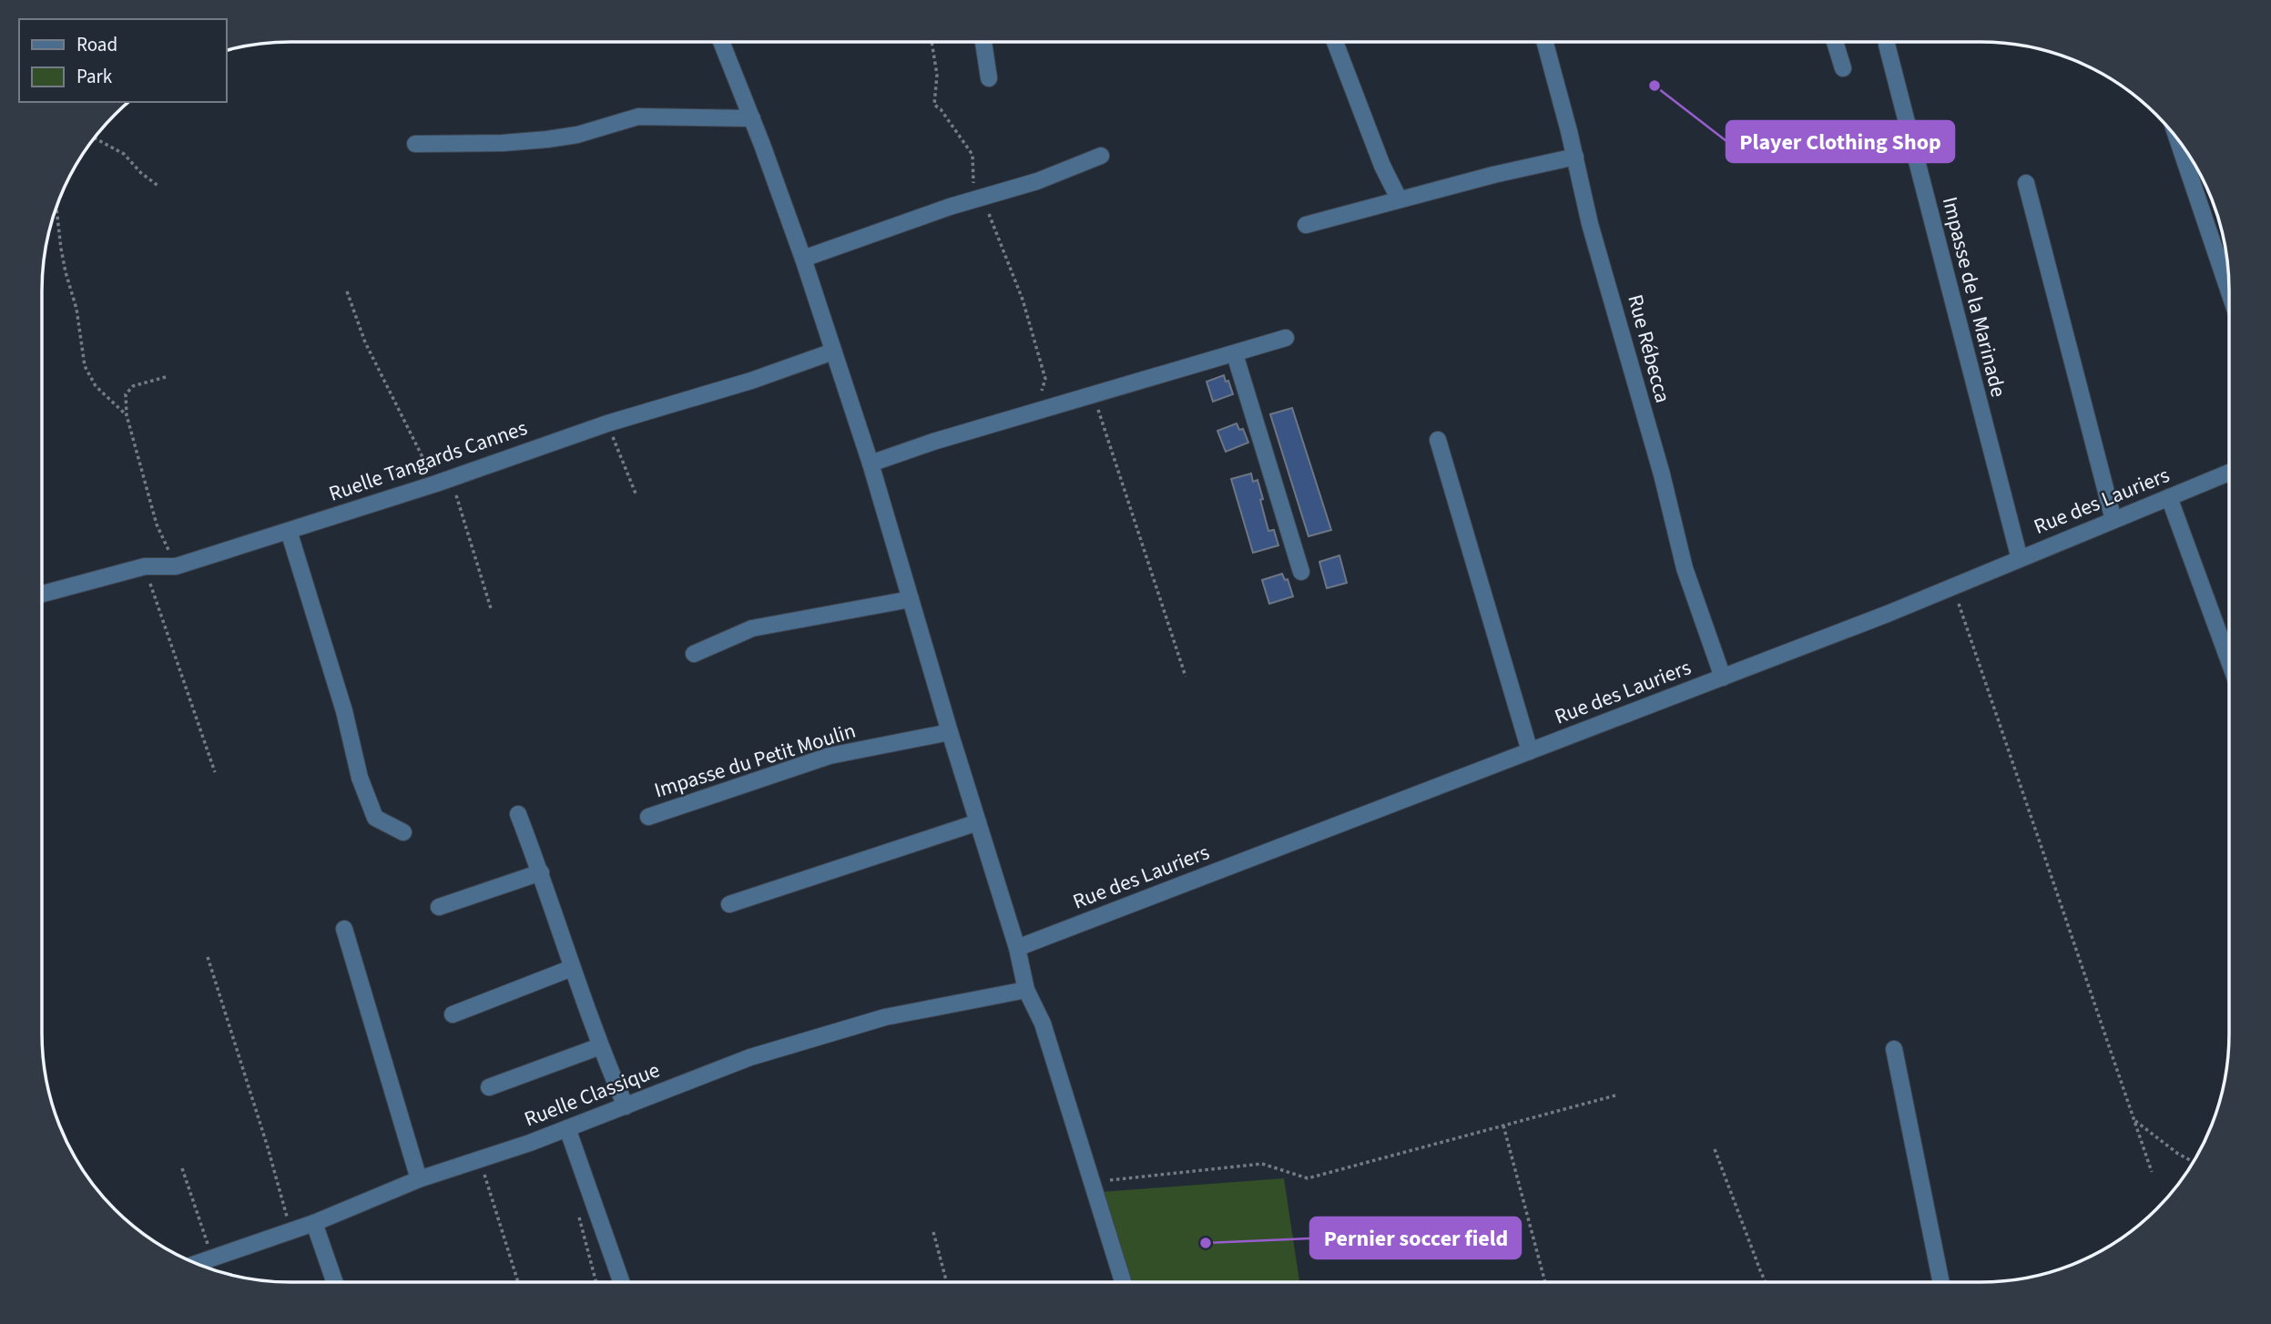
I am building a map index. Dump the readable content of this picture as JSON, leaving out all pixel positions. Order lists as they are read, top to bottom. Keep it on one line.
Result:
{"streets":{"street":["Impasse de la Marinade","Rue Rébecca","Ruelle Tangards Cannes","Rue des Lauriers","Impasse du Petit Moulin","Ruelle Classique"]},"crossings":[["Impasse de la Marinade","Rue des Lauriers"],["Rue Rébecca","Rue des Lauriers"]],"places":["Player Clothing Shop","Pernier soccer field"],"legend":["Road","Park"]}
